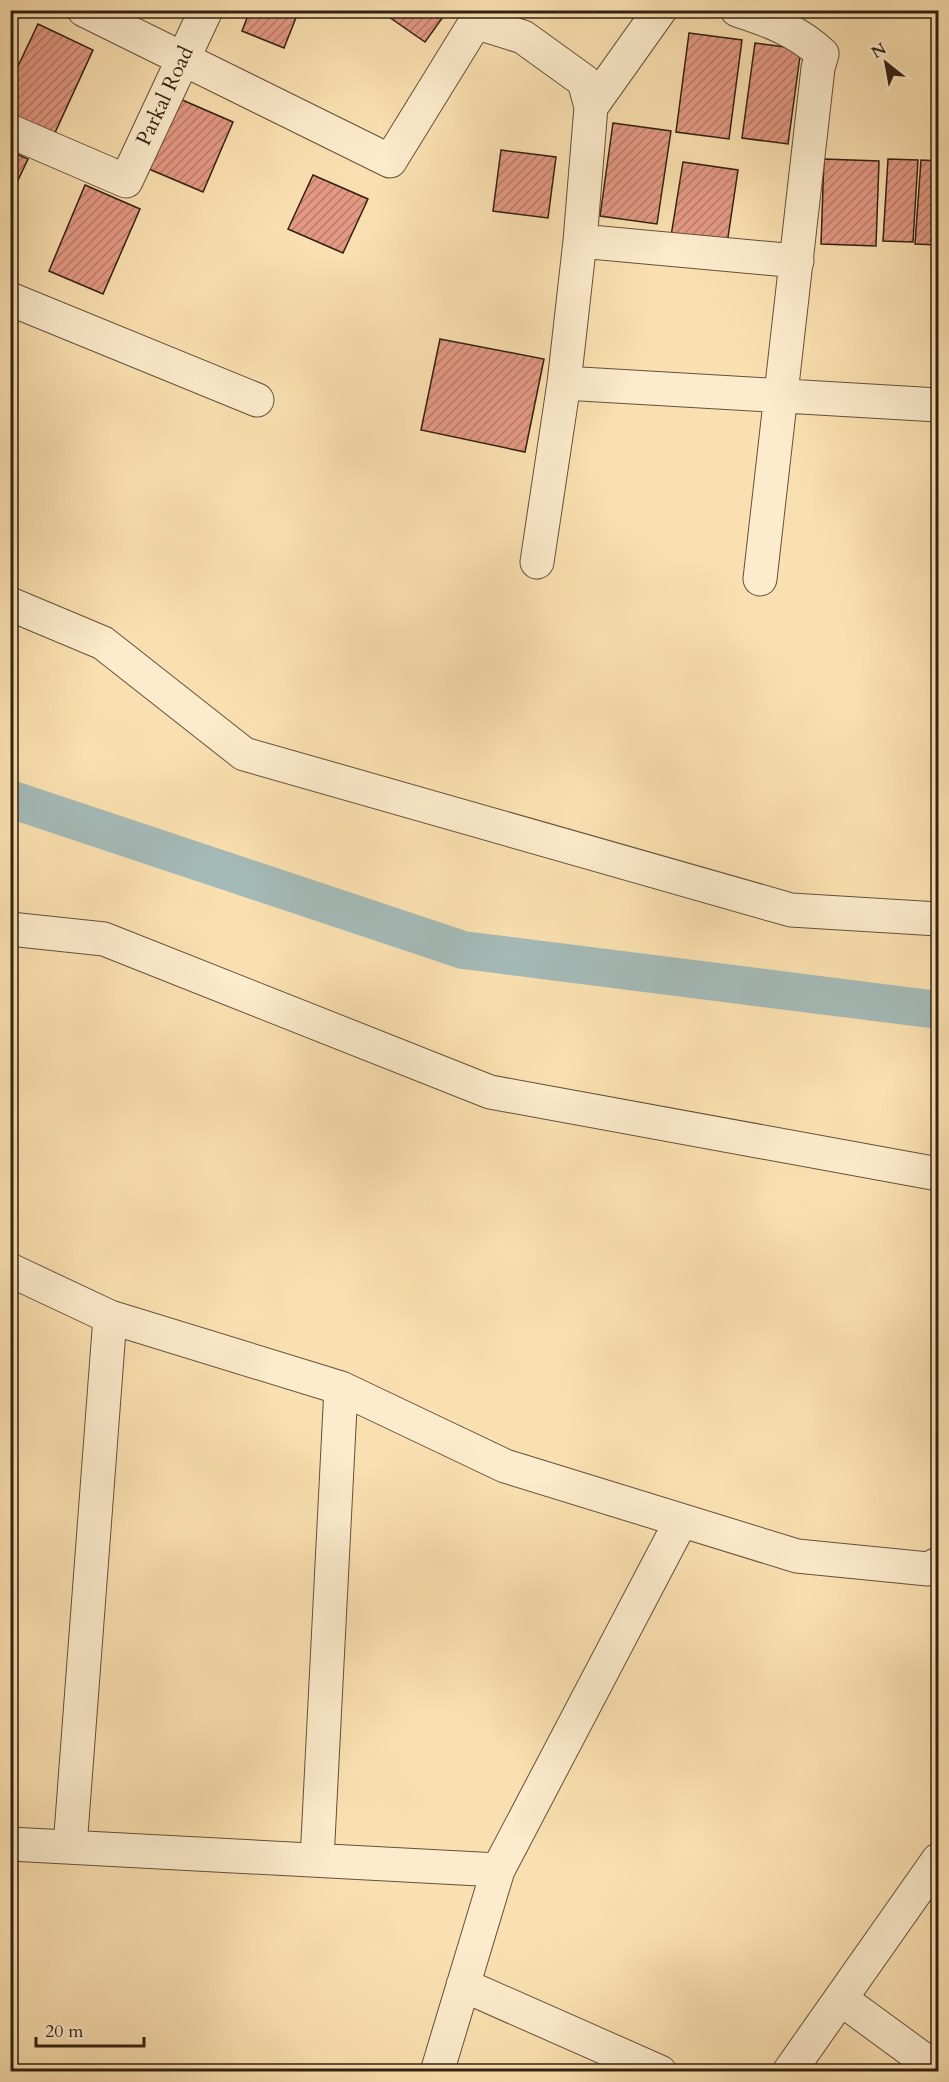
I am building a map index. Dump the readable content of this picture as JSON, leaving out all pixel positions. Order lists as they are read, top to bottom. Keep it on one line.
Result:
{"streets":{"street":["Parkal Road"]},"scale_bar":"20 m","north":"top left"}
